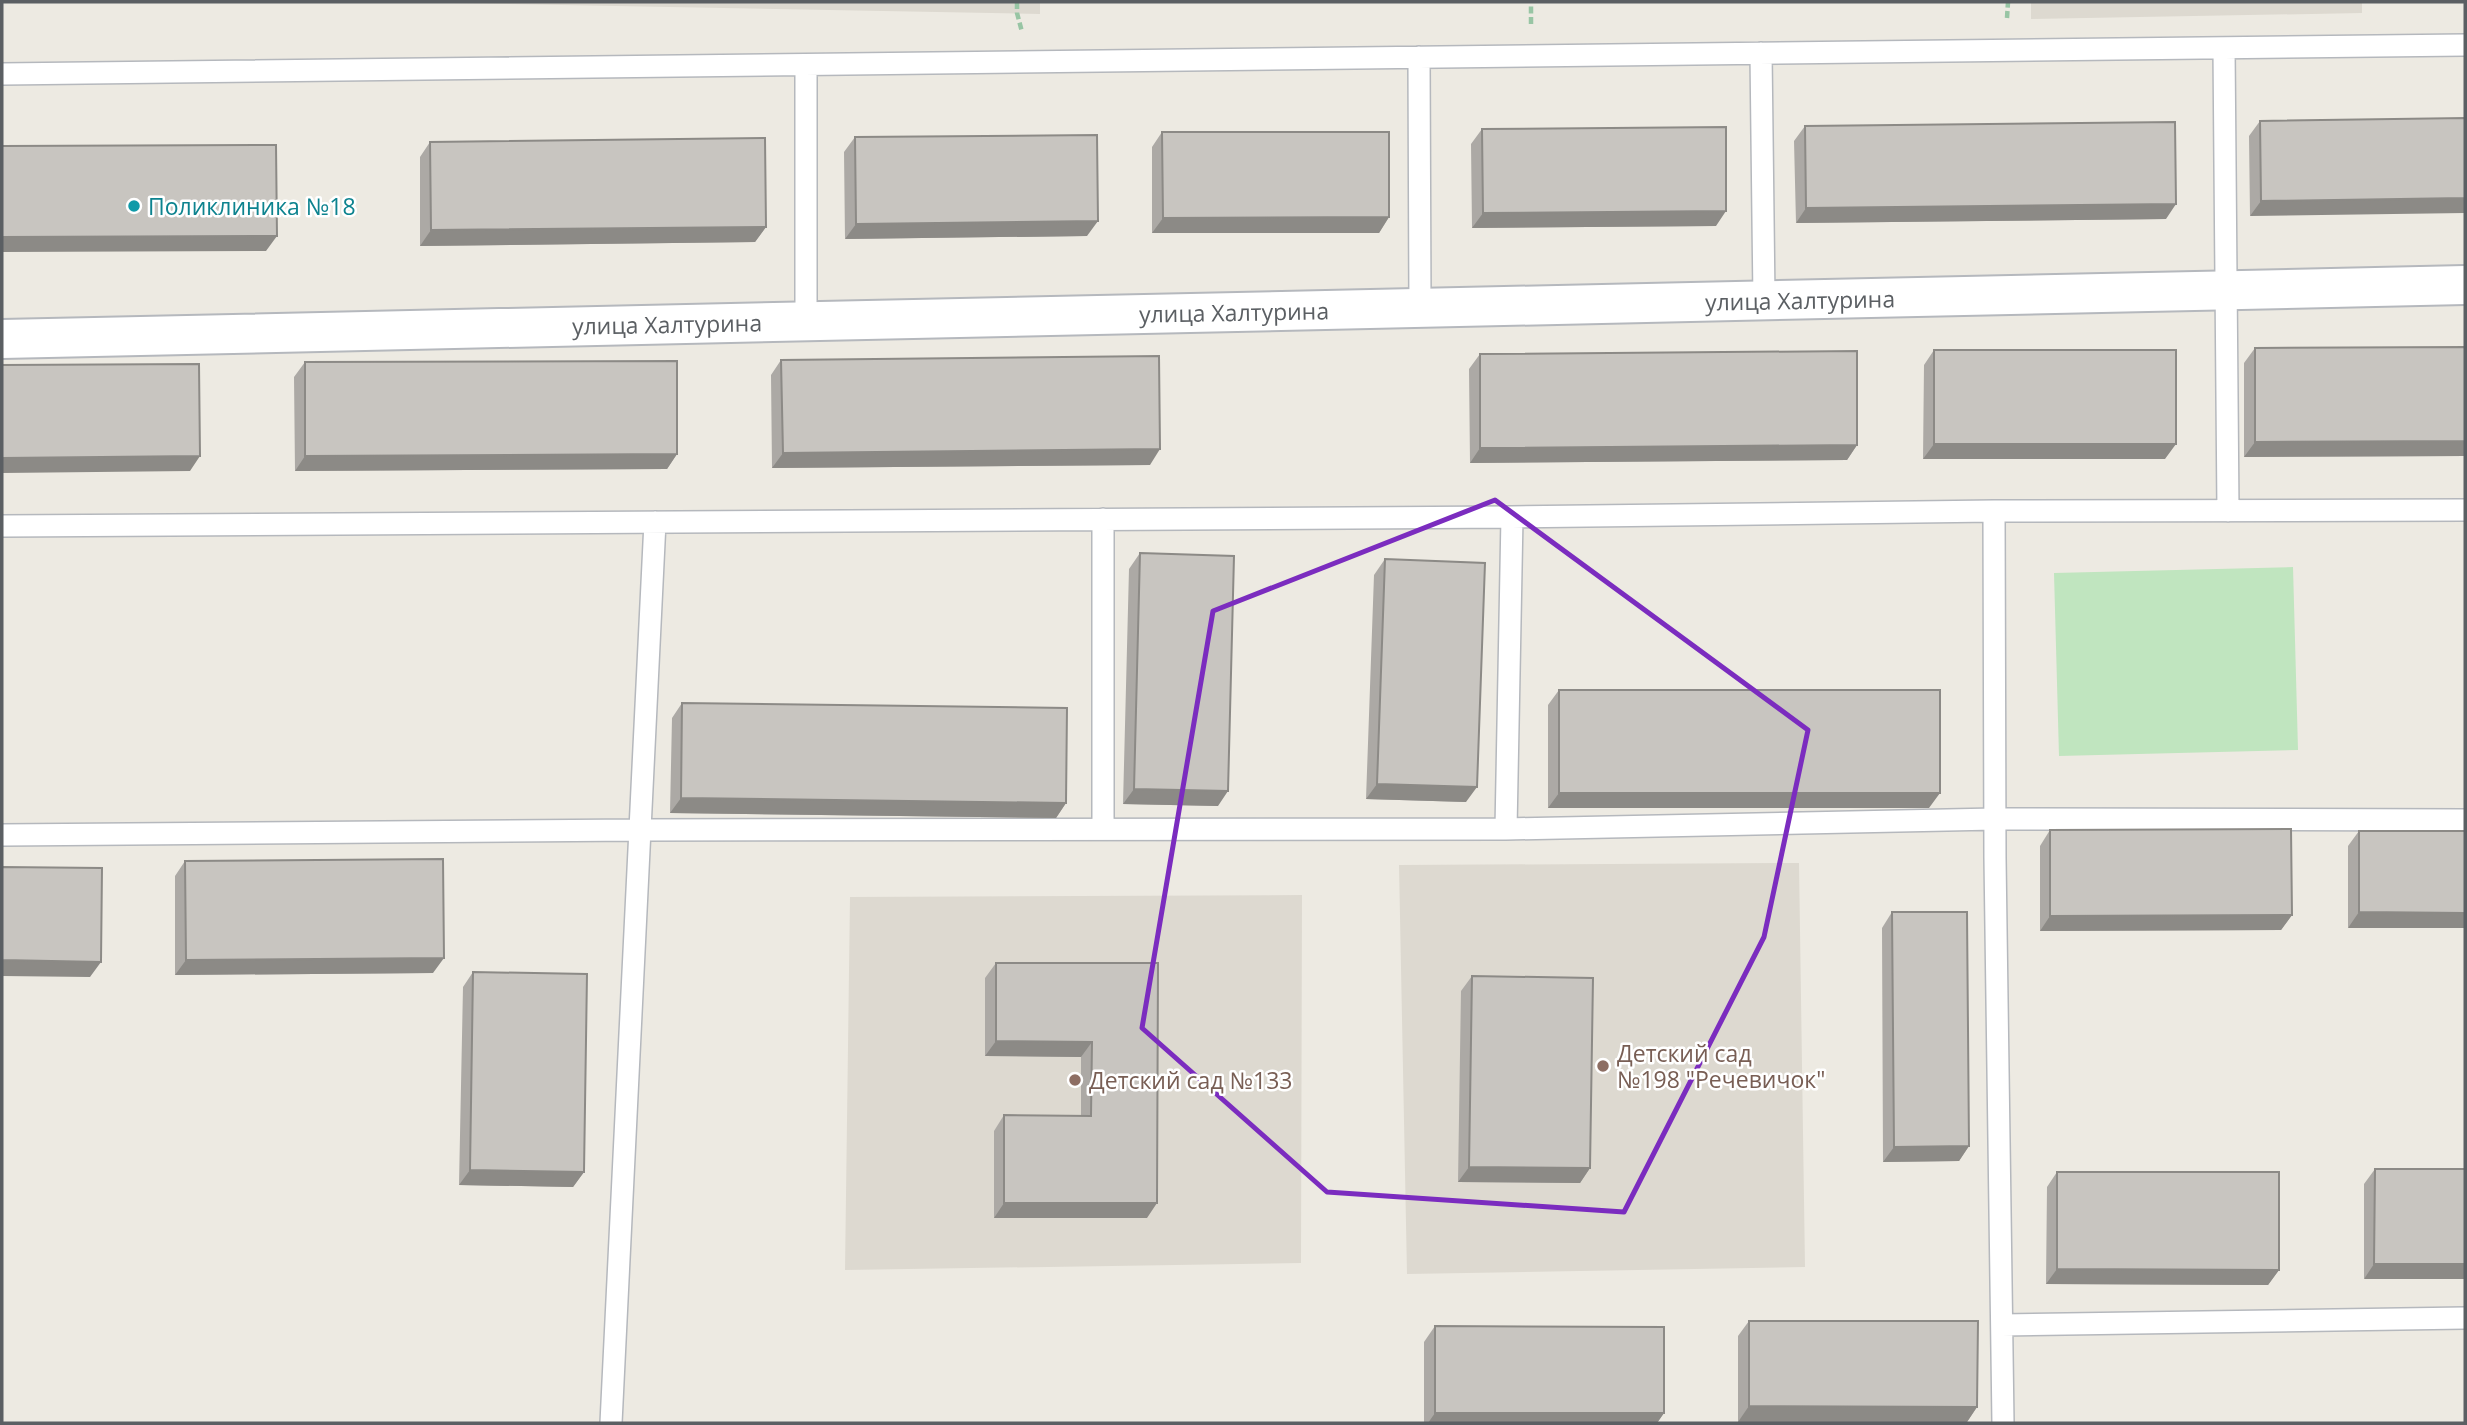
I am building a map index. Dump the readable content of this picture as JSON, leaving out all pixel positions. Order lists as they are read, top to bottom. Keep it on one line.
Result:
{"streets":{"street":["улица Халтурина"]},"places":["Поликлиника №18","Детский сад №198 \"Речевичок\"","Детский сад №133"]}
